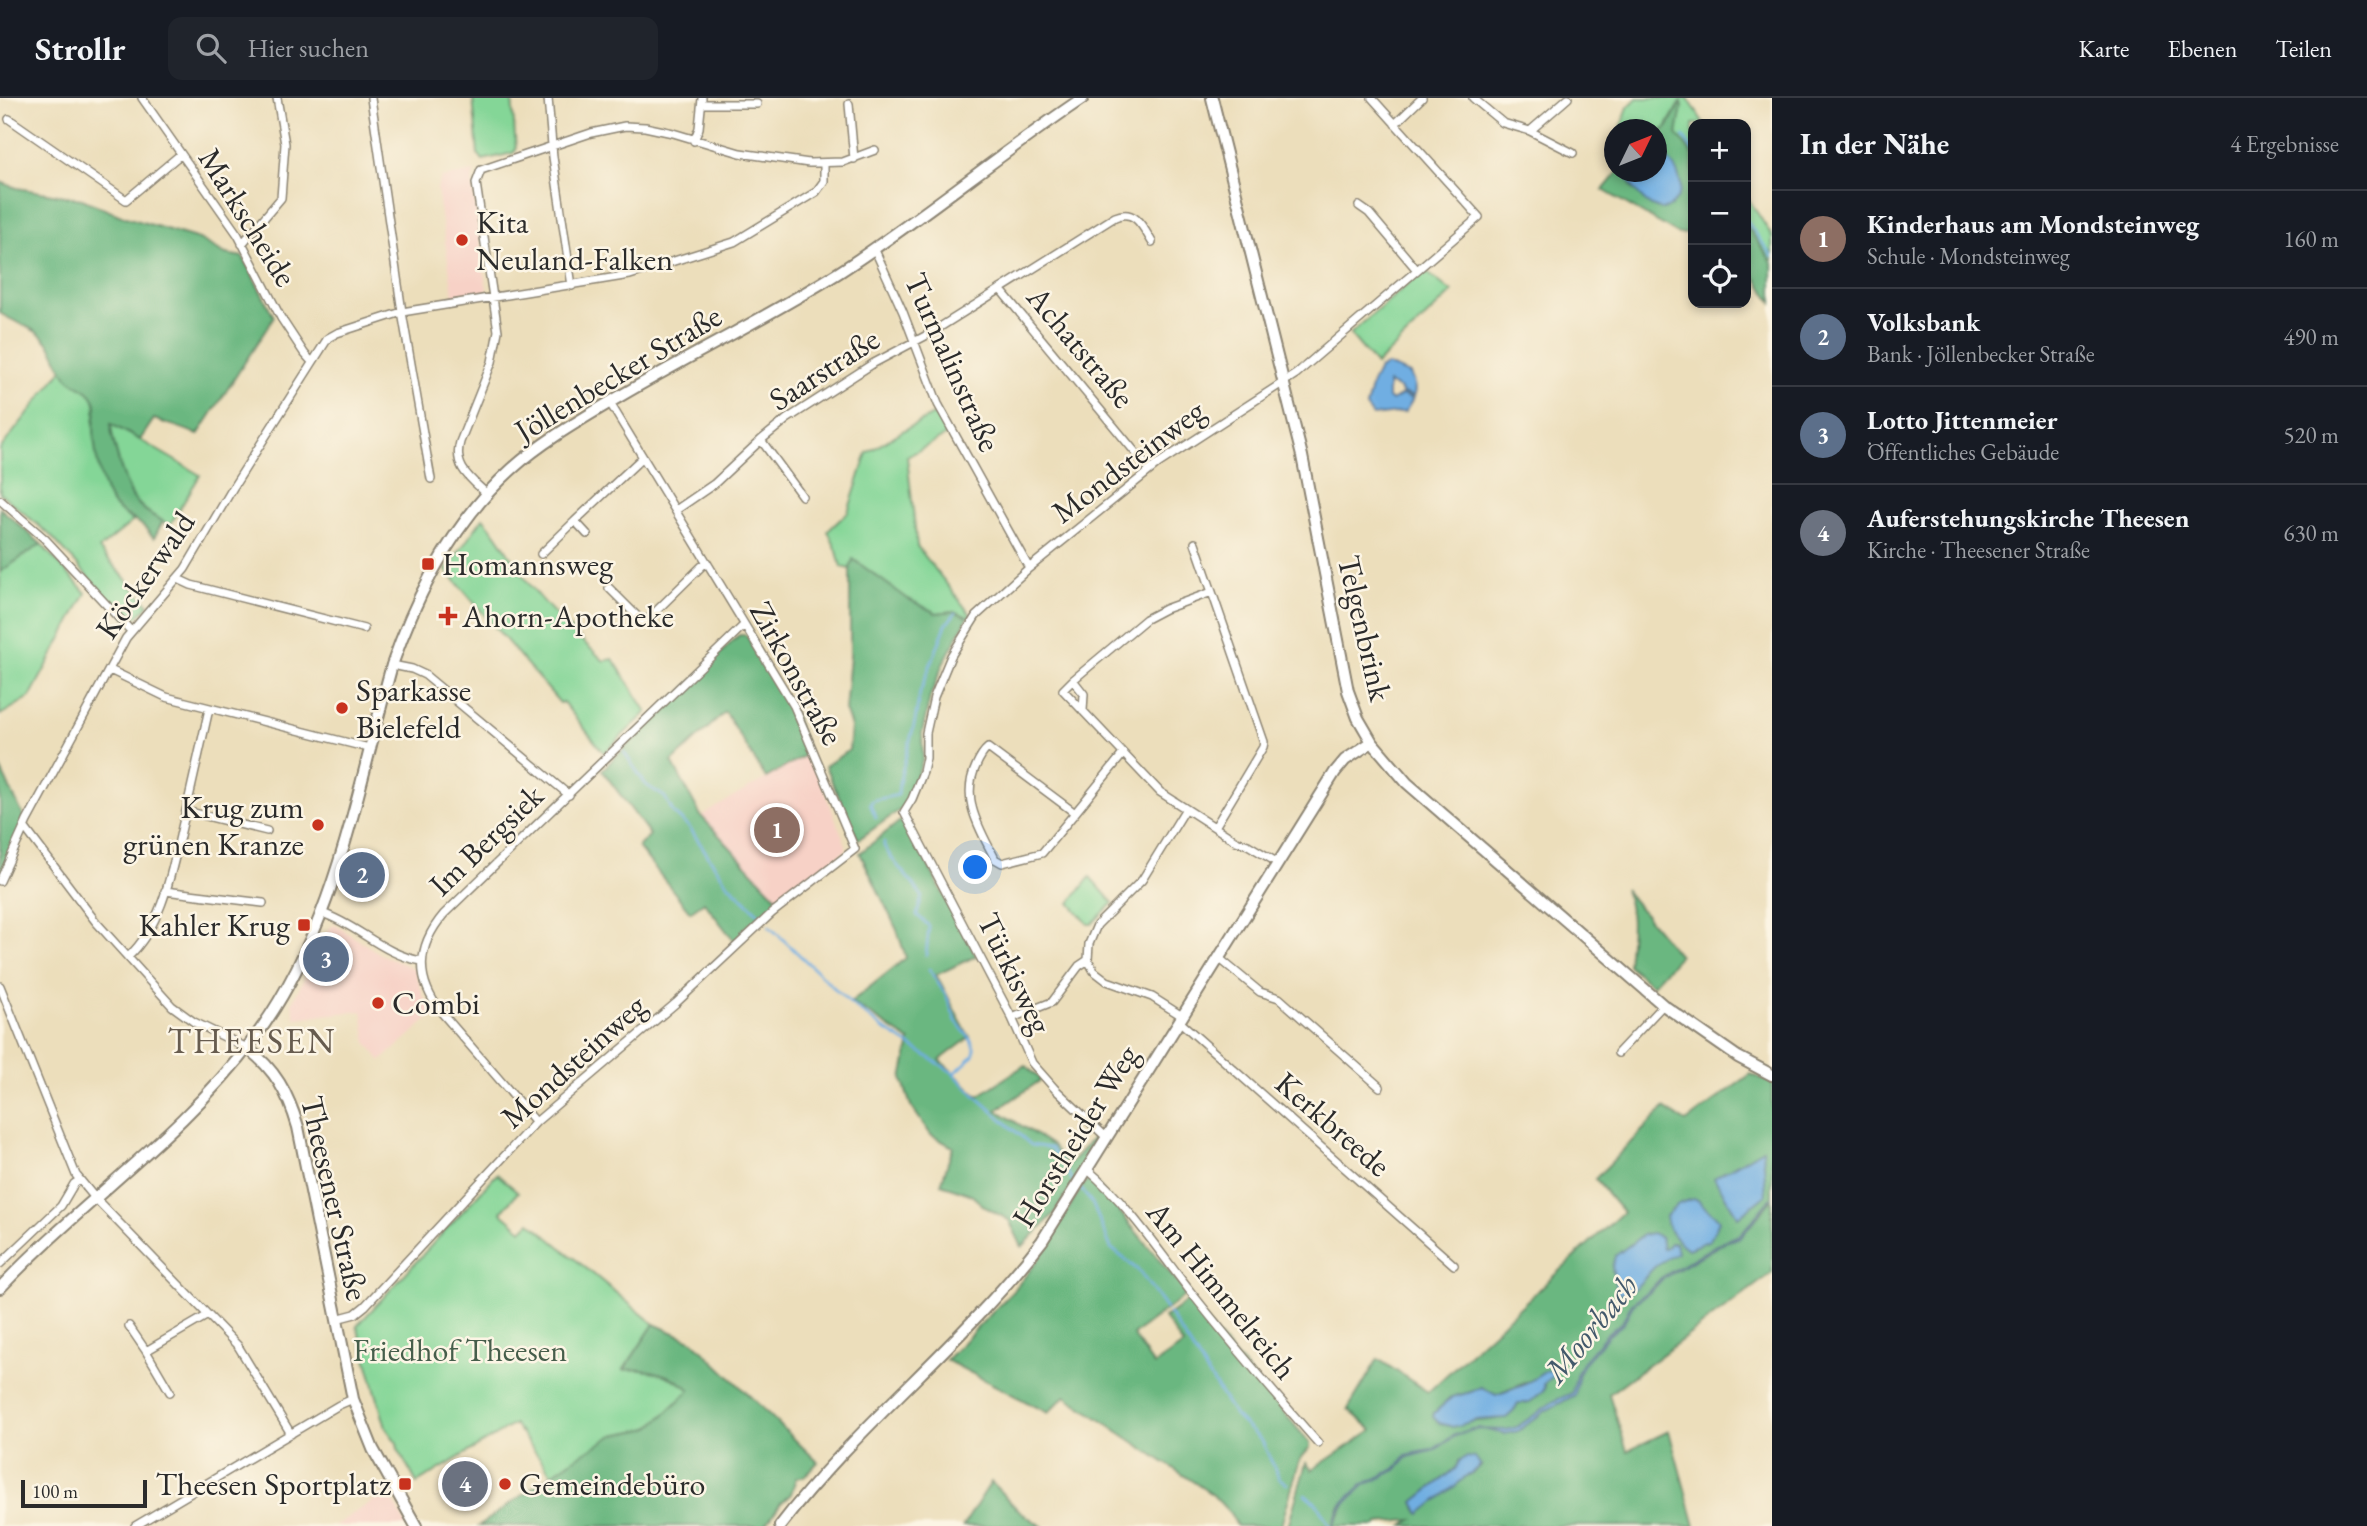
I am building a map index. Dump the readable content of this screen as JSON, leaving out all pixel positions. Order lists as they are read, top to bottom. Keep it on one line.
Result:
{"streets":{"street":["Markscheide","Achatstraße","Turmalinstraße","Saarstraße","Jöllenbecker Straße","Mondsteinweg","Köckerwald","Telgenbrink","Zirkonstraße","Im Bergsiek","Türkisweg","Kerkbreede","Horstheider Weg","Theesener Straße","Am Himmelreich"]},"crossings":[["Markscheide","Köckerwald"],["Achatstraße","Saarstraße"],["Achatstraße","Mondsteinweg"],["Turmalinstraße","Saarstraße"],["Turmalinstraße","Jöllenbecker Straße"],["Turmalinstraße","Mondsteinweg"],["Saarstraße","Zirkonstraße"],["Jöllenbecker Straße","Zirkonstraße"],["Jöllenbecker Straße","Theesener Straße"],["Mondsteinweg","Telgenbrink"],["Mondsteinweg","Zirkonstraße"],["Mondsteinweg","Türkisweg"],["Mondsteinweg","Theesener Straße"],["Telgenbrink","Horstheider Weg"],["Zirkonstraße","Im Bergsiek"],["Türkisweg","Horstheider Weg"],["Kerkbreede","Horstheider Weg"],["Horstheider Weg","Am Himmelreich"]],"districts":["THEESEN"],"water":["Moorbach"],"parks":["Friedhof Theesen"],"places":{"other":["Kita Neuland-Falken","Sparkasse Bielefeld","Krug zum grünen Kranze","Combi","Gemeindebüro"],"transit":["Homannsweg","Kahler Krug","Theesen Sportplatz"],"health":["Ahorn-Apotheke"]},"scale_bar":"100 m","north":"top right","page":{"header":"Strollr","search":"Hier suchen","nav":["Karte","Ebenen","Teilen"],"heading":["In der Nähe","4 Ergebnisse"],"map_buttons":["+","−"],"list":[{"mark":"1","name":"Kinderhaus am Mondsteinweg","note":"Schule · Mondsteinweg","value":"160 m"},{"mark":"2","name":"Volksbank","note":"Bank · Jöllenbecker Straße","value":"490 m"},{"mark":"3","name":"Lotto Jittenmeier","note":"Öffentliches Gebäude","value":"520 m"},{"mark":"4","name":"Auferstehungskirche Theesen","note":"Kirche · Theesener Straße","value":"630 m"}],"pins":["1","2","3","4"],"scale":"100 m"}}
